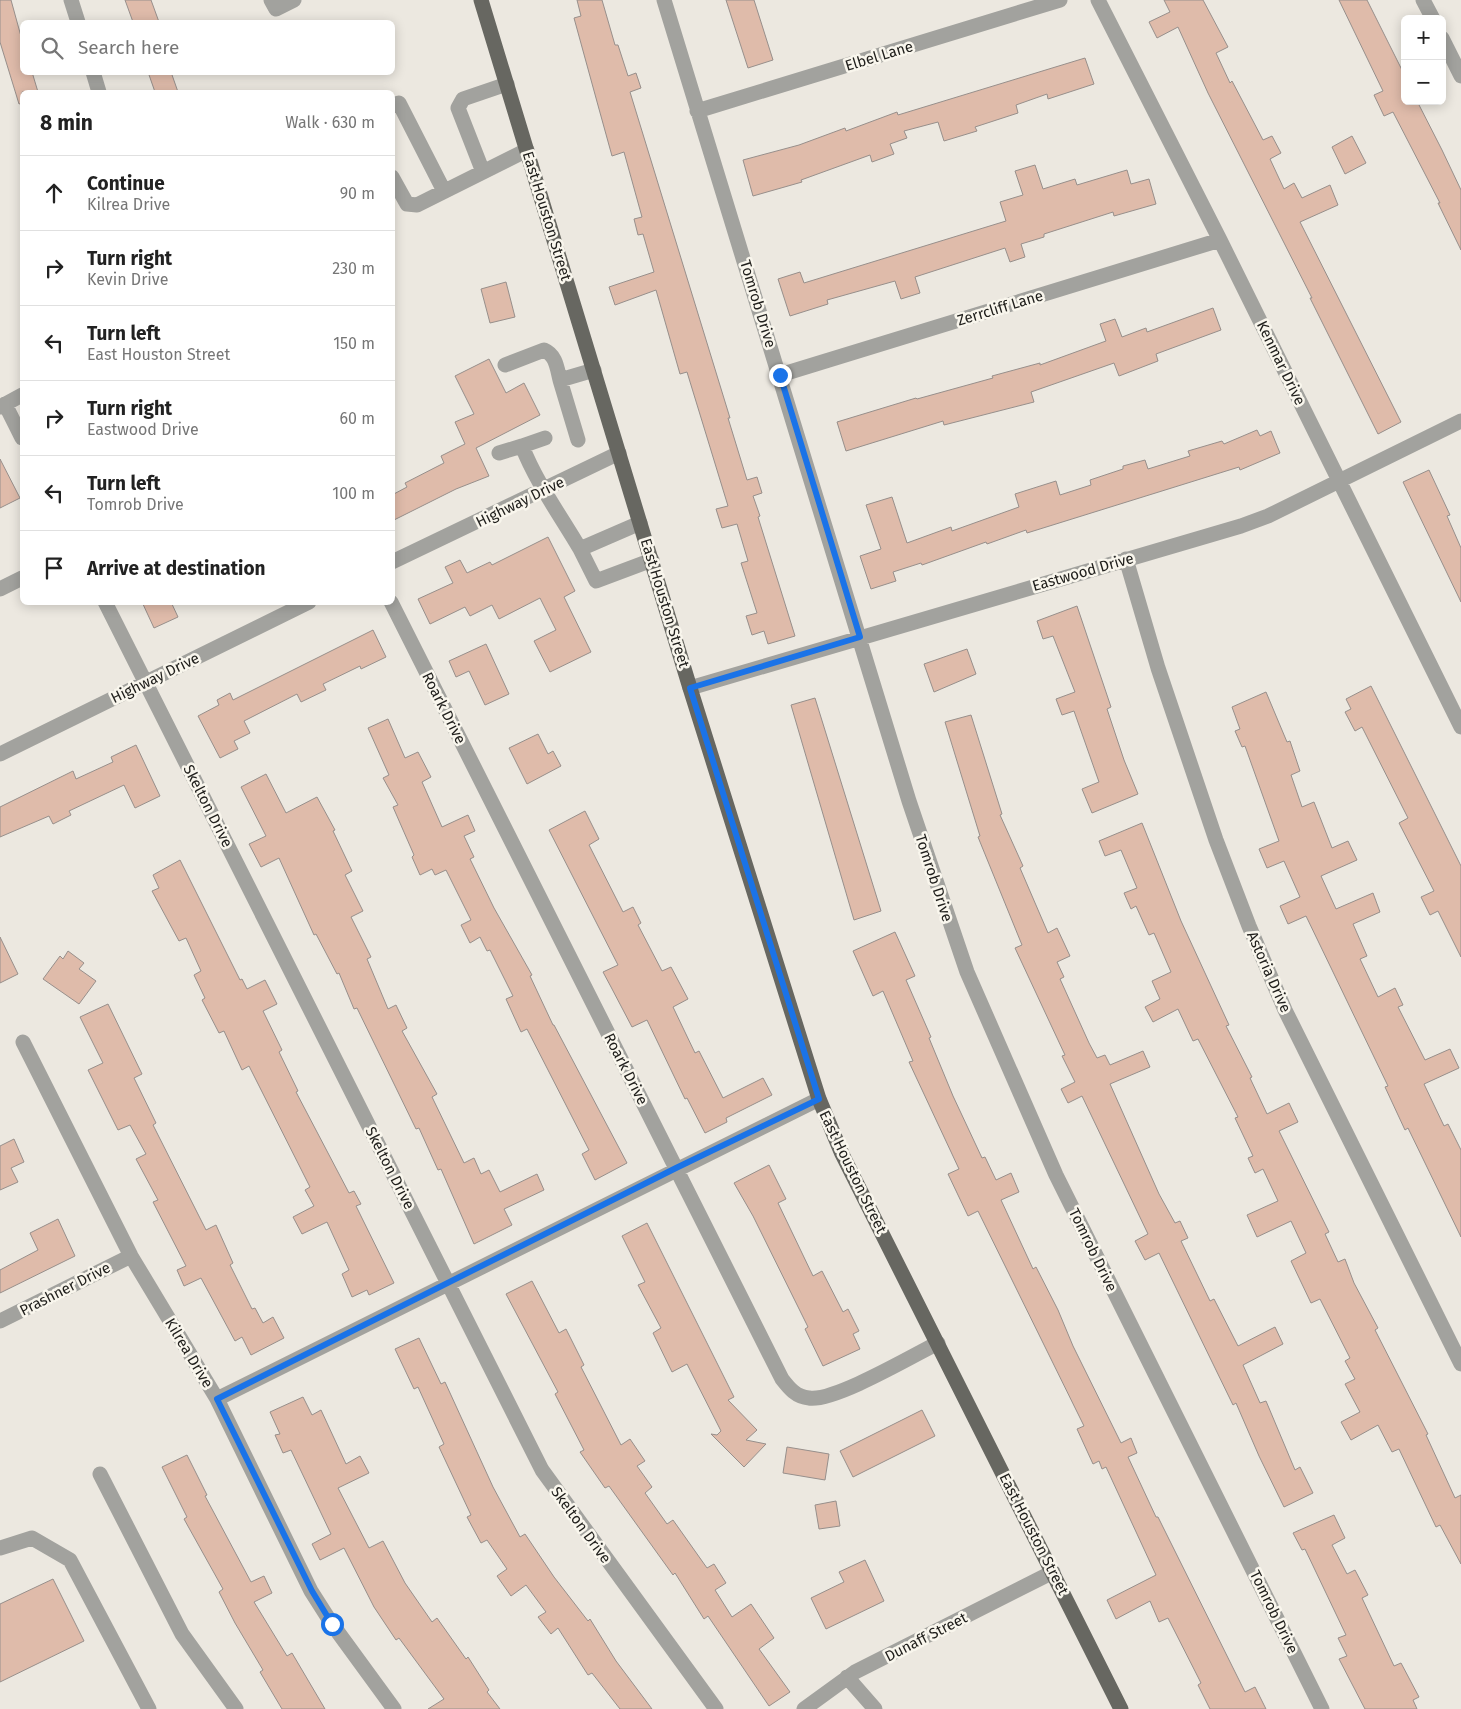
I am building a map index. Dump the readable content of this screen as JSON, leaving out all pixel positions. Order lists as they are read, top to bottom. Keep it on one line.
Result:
{"streets":{"main road":["East Houston Street"],"street":["Elbel Lane","Tomrob Drive","Zerrcliff Lane","Kenmar Drive","Highway Drive","Eastwood Drive","Roark Drive","Skelton Drive","Astoria Drive","Prashner Drive","Kilrea Drive","Dunaff Street"]},"crossings":[["Elbel Lane","Tomrob Drive"],["East Houston Street","Highway Drive"],["East Houston Street","Eastwood Drive"],["East Houston Street","Roark Drive"],["East Houston Street","Dunaff Street"],["Tomrob Drive","Zerrcliff Lane"],["Tomrob Drive","Eastwood Drive"],["Zerrcliff Lane","Kenmar Drive"],["Kenmar Drive","Eastwood Drive"],["Highway Drive","Skelton Drive"],["Eastwood Drive","Astoria Drive"],["Prashner Drive","Kilrea Drive"]],"page":{"map_buttons":["+","−"],"search":"Search here","heading":["8 min","Walk · 630 m"],"list":[["Continue","Kilrea Drive","90 m"],["Turn right","Kevin Drive","230 m"],["Turn left","East Houston Street","150 m"],["Turn right","Eastwood Drive","60 m"],["Turn left","Tomrob Drive","100 m"],"Arrive at destination"]}}
